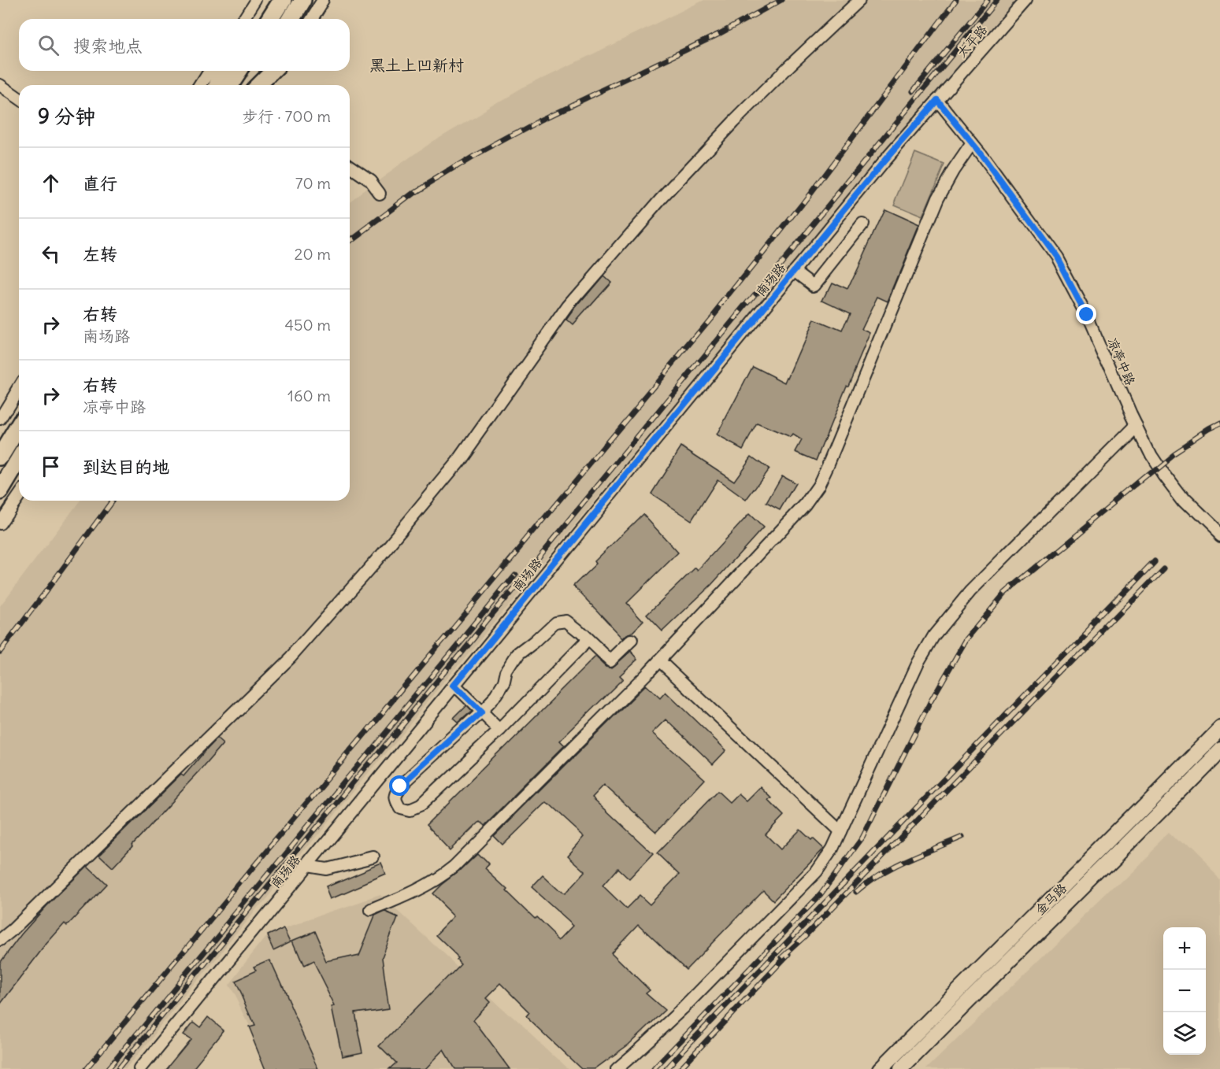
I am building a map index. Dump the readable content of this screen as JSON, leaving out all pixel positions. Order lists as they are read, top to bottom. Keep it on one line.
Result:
{"streets":{"main road":["金马路"],"street":["太平路","南场路","凉亭中路"]},"crossings":[["太平路","南场路"],["太平路","凉亭中路"],["南场路","凉亭中路"]],"districts":["黑土上凹新村"],"page":{"search":"搜索地点","heading":["9 分钟","步行 · 700 m"],"list":[["直行","70 m"],["左转","20 m"],["右转","南场路","450 m"],["右转","凉亭中路","160 m"],"到达目的地"],"map_buttons":["+","−"]}}
